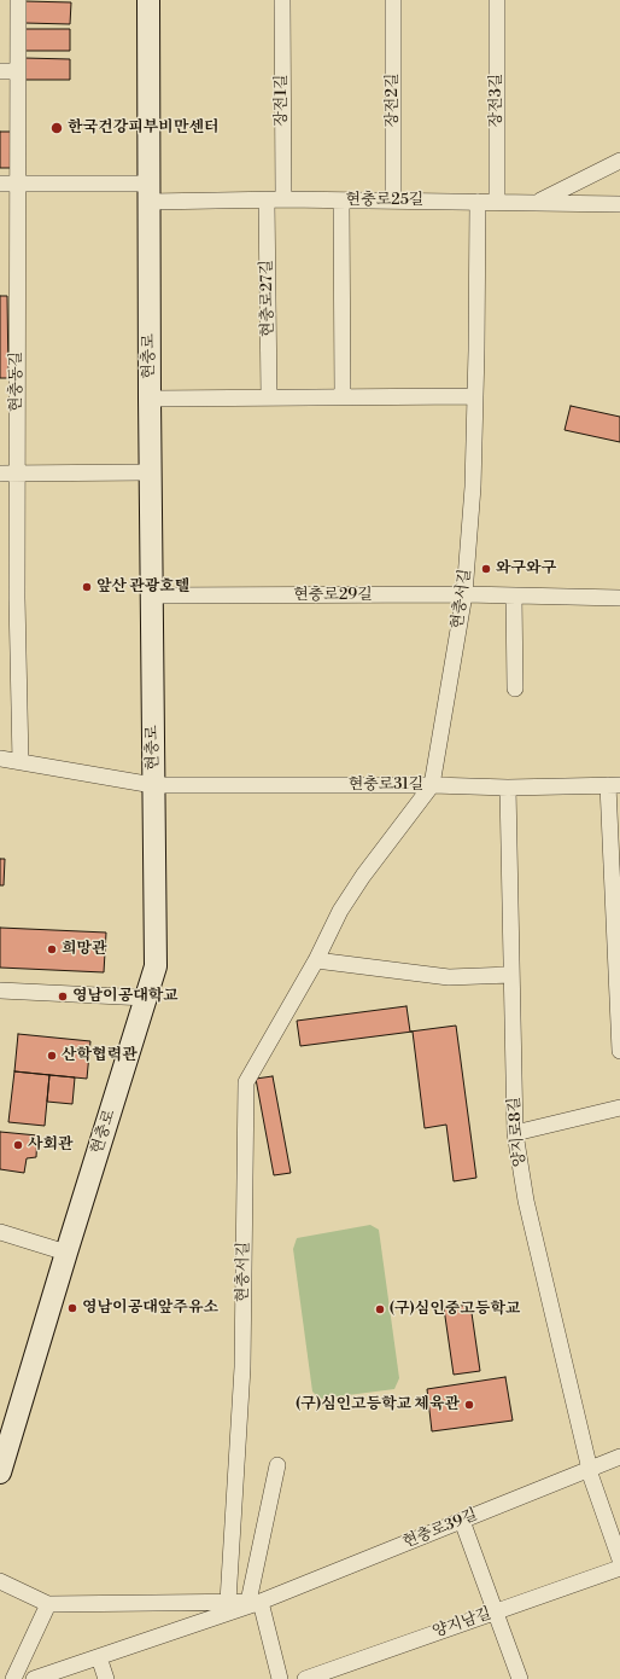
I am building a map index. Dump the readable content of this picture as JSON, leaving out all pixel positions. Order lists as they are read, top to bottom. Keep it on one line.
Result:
{"streets":{"main road":["현충로"],"street":["장전1길","장전2길","장전3길","현충로25길","현충로27길","현충동길","현충로29길","현충서길","현충로31길","양지로8길","현충로39길","양지남길"]},"crossings":[["장전1길","현충로25길"],["장전2길","현충로25길"],["장전3길","현충로25길"],["현충로25길","현충로27길"],["현충로25길","현충로"],["현충로25길","현충동길"],["현충로25길","현충서길"],["현충로","현충로29길"],["현충로","현충로31길"],["현충동길","현충로31길"],["현충로29길","현충서길"],["현충서길","현충로31길"],["현충서길","현충로39길"],["현충로31길","양지로8길"],["양지로8길","현충로39길"]],"places":["한국건강피부비만센터","와구와구","앞산 관광호텔","희망관","영남이공대학교","산학협력관","사회관","영남이공대앞주유소","(구)심인중고등학교","(구)심인고등학교 체육관"]}
